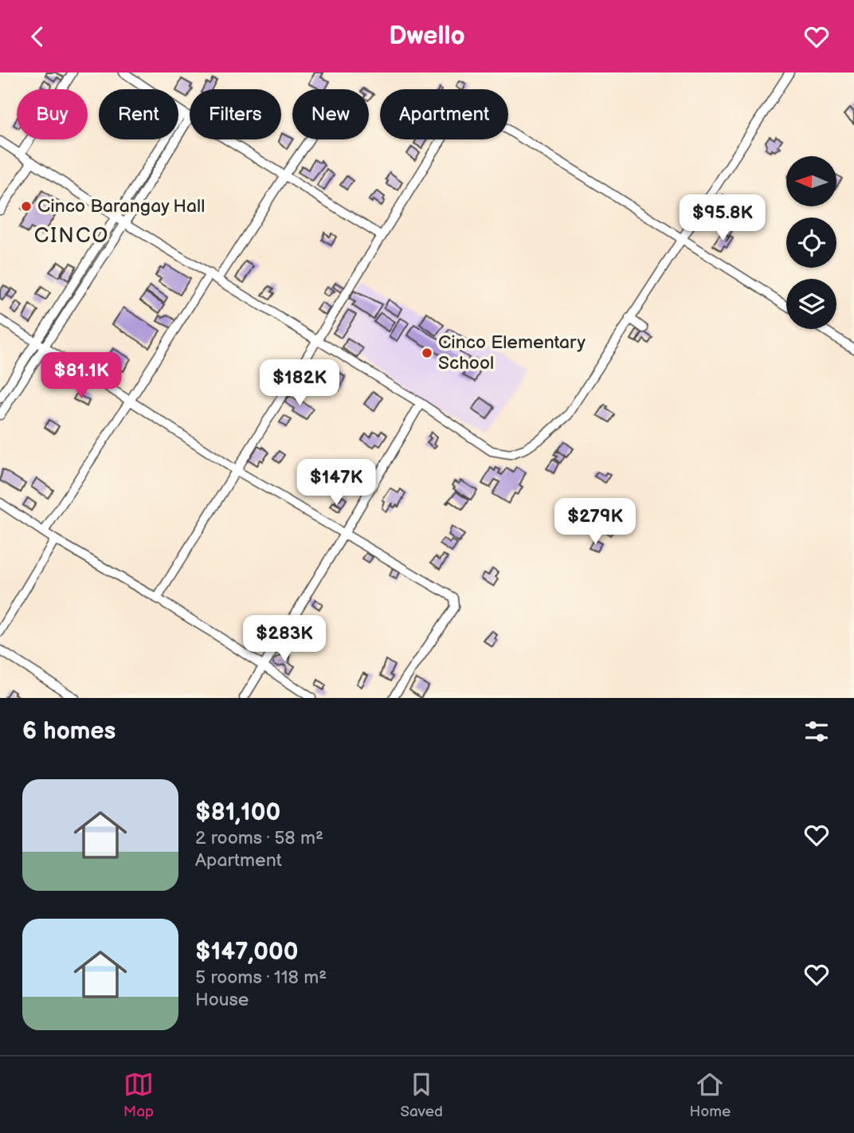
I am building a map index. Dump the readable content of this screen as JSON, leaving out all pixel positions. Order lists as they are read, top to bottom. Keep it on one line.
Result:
{"districts":["CINCO"],"places":["Cinco Barangay Hall","Cinco Elementary School"],"north":"left","page":{"header":"Dwello","chip":["Buy","Rent","Filters","New","Apartment"],"price":["$95.8K","$81.1K","$182K","$147K","$279K","$283K"],"heading":"6 homes","list":[{"name":"$81,100","note":"2 rooms · 58 m² · Apartment"},{"name":"$147,000","note":"5 rooms · 118 m² · House"}],"tabs":["Map","Saved","Home"]}}
